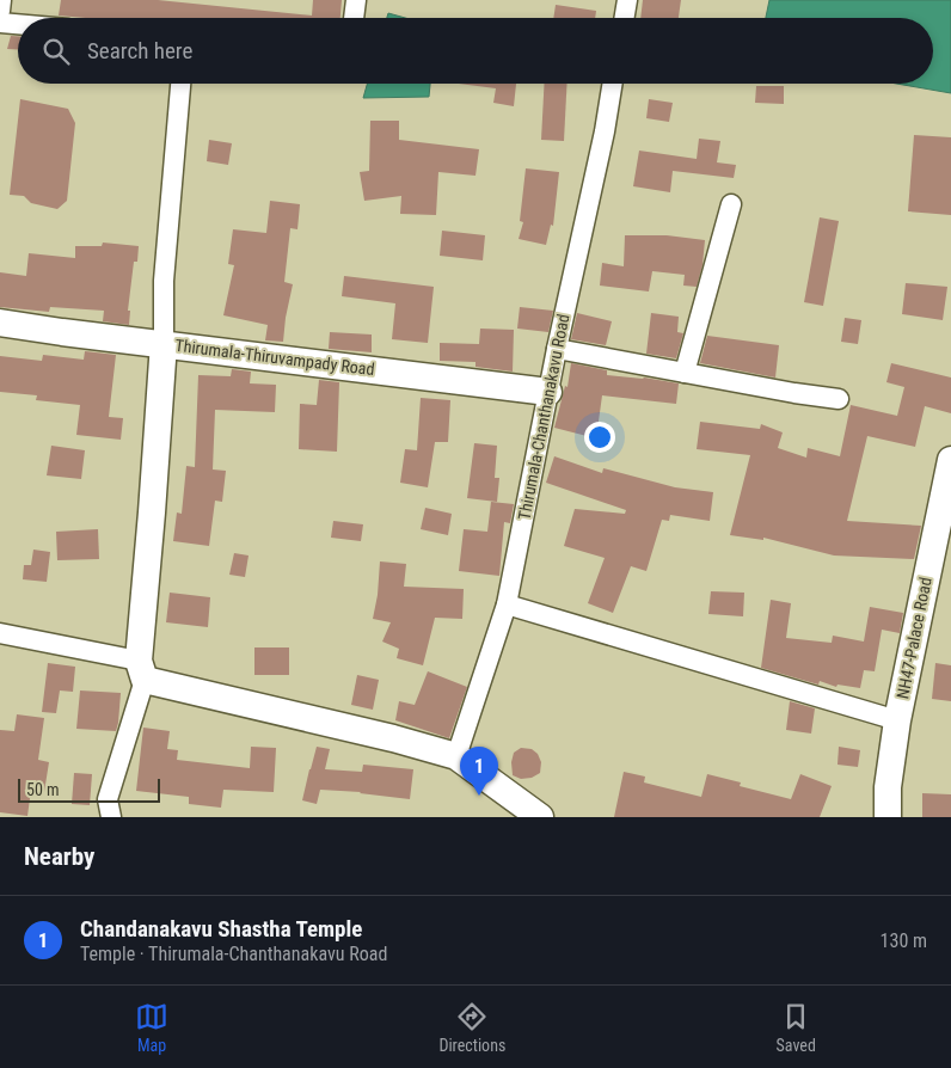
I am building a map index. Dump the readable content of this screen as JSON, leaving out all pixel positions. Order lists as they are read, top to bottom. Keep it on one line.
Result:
{"streets":{"main road":["Thirumala-Thiruvampady Road","NH47-Palace Road"],"street":["Thirumala-Chanthanakavu Road"]},"crossings":[["Thirumala-Thiruvampady Road","Thirumala-Chanthanakavu Road"]],"scale_bar":"50 m","page":{"search":"Search here","pins":"1","scale":"50 m","heading":"Nearby","list":[{"mark":"1","name":"Chandanakavu Shastha Temple","note":"Temple · Thirumala-Chanthanakavu Road","value":"130 m"}],"nav":["Map","Directions","Saved"]}}
